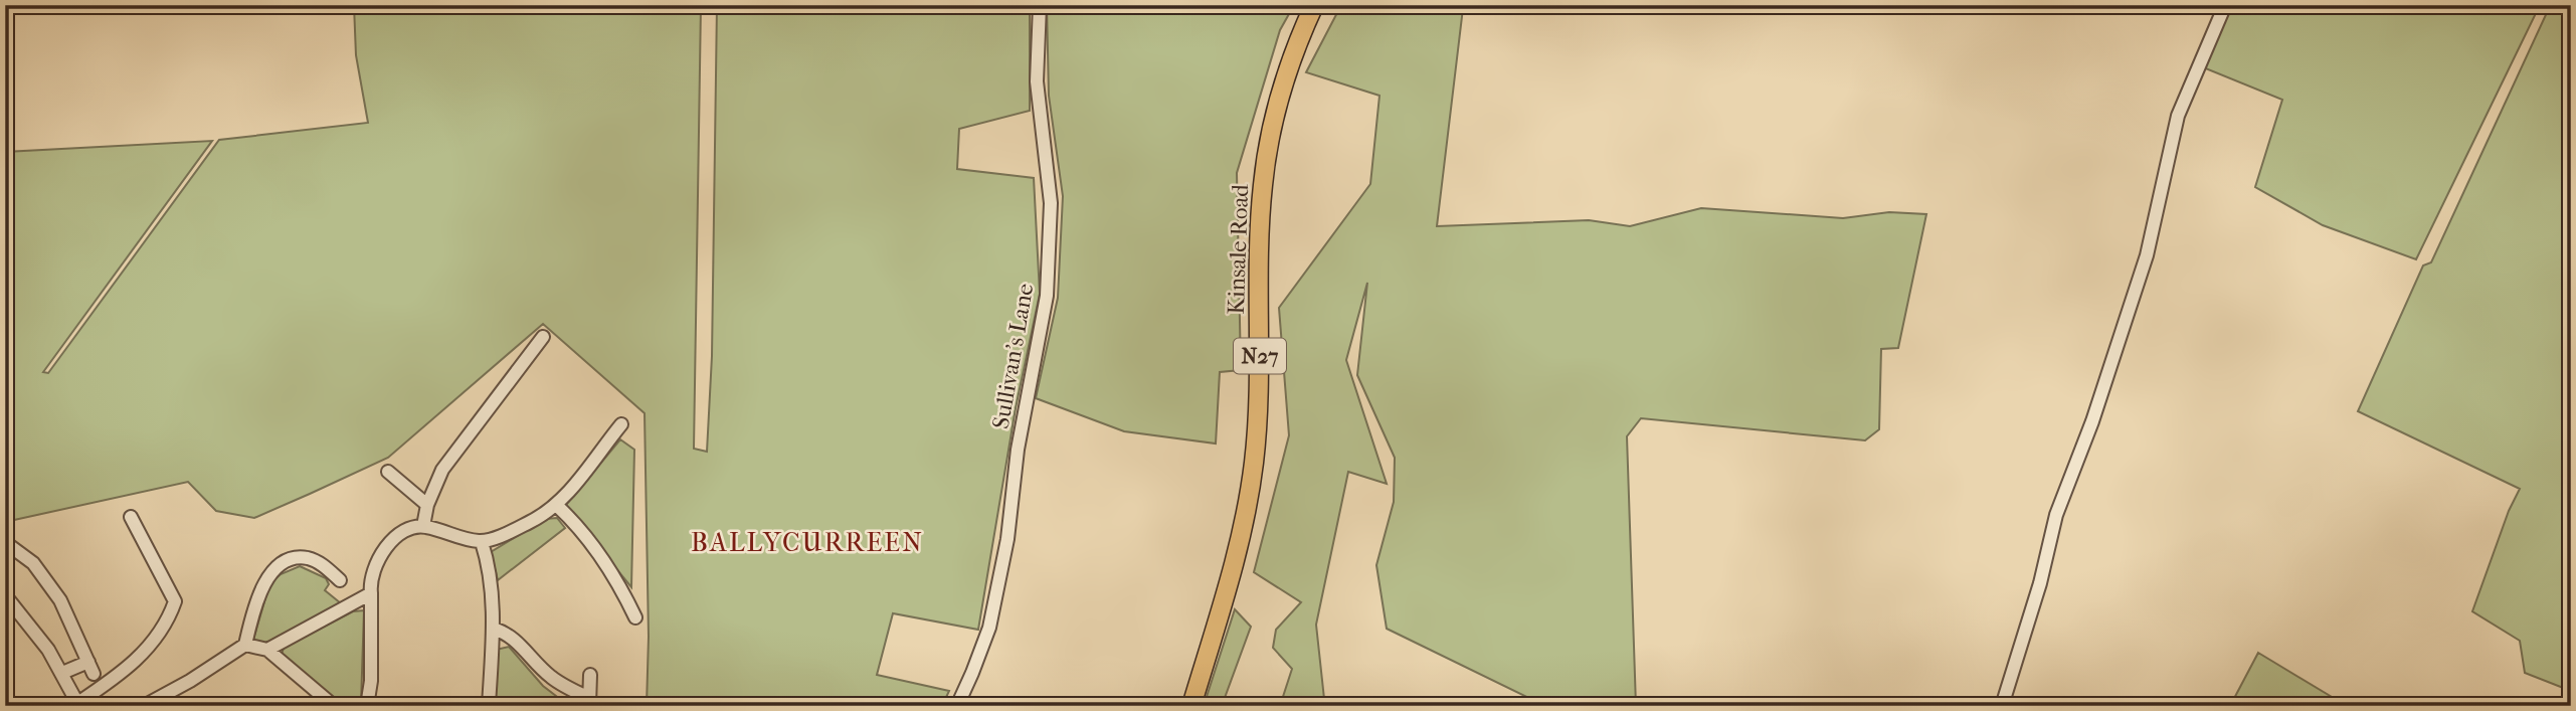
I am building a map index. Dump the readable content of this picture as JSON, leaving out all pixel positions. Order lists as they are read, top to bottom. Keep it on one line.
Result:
{"streets":{"highway":["Kinsale Road","N27"],"street":["Sullivan's Lane"]},"districts":["BALLYCURREEN"]}
